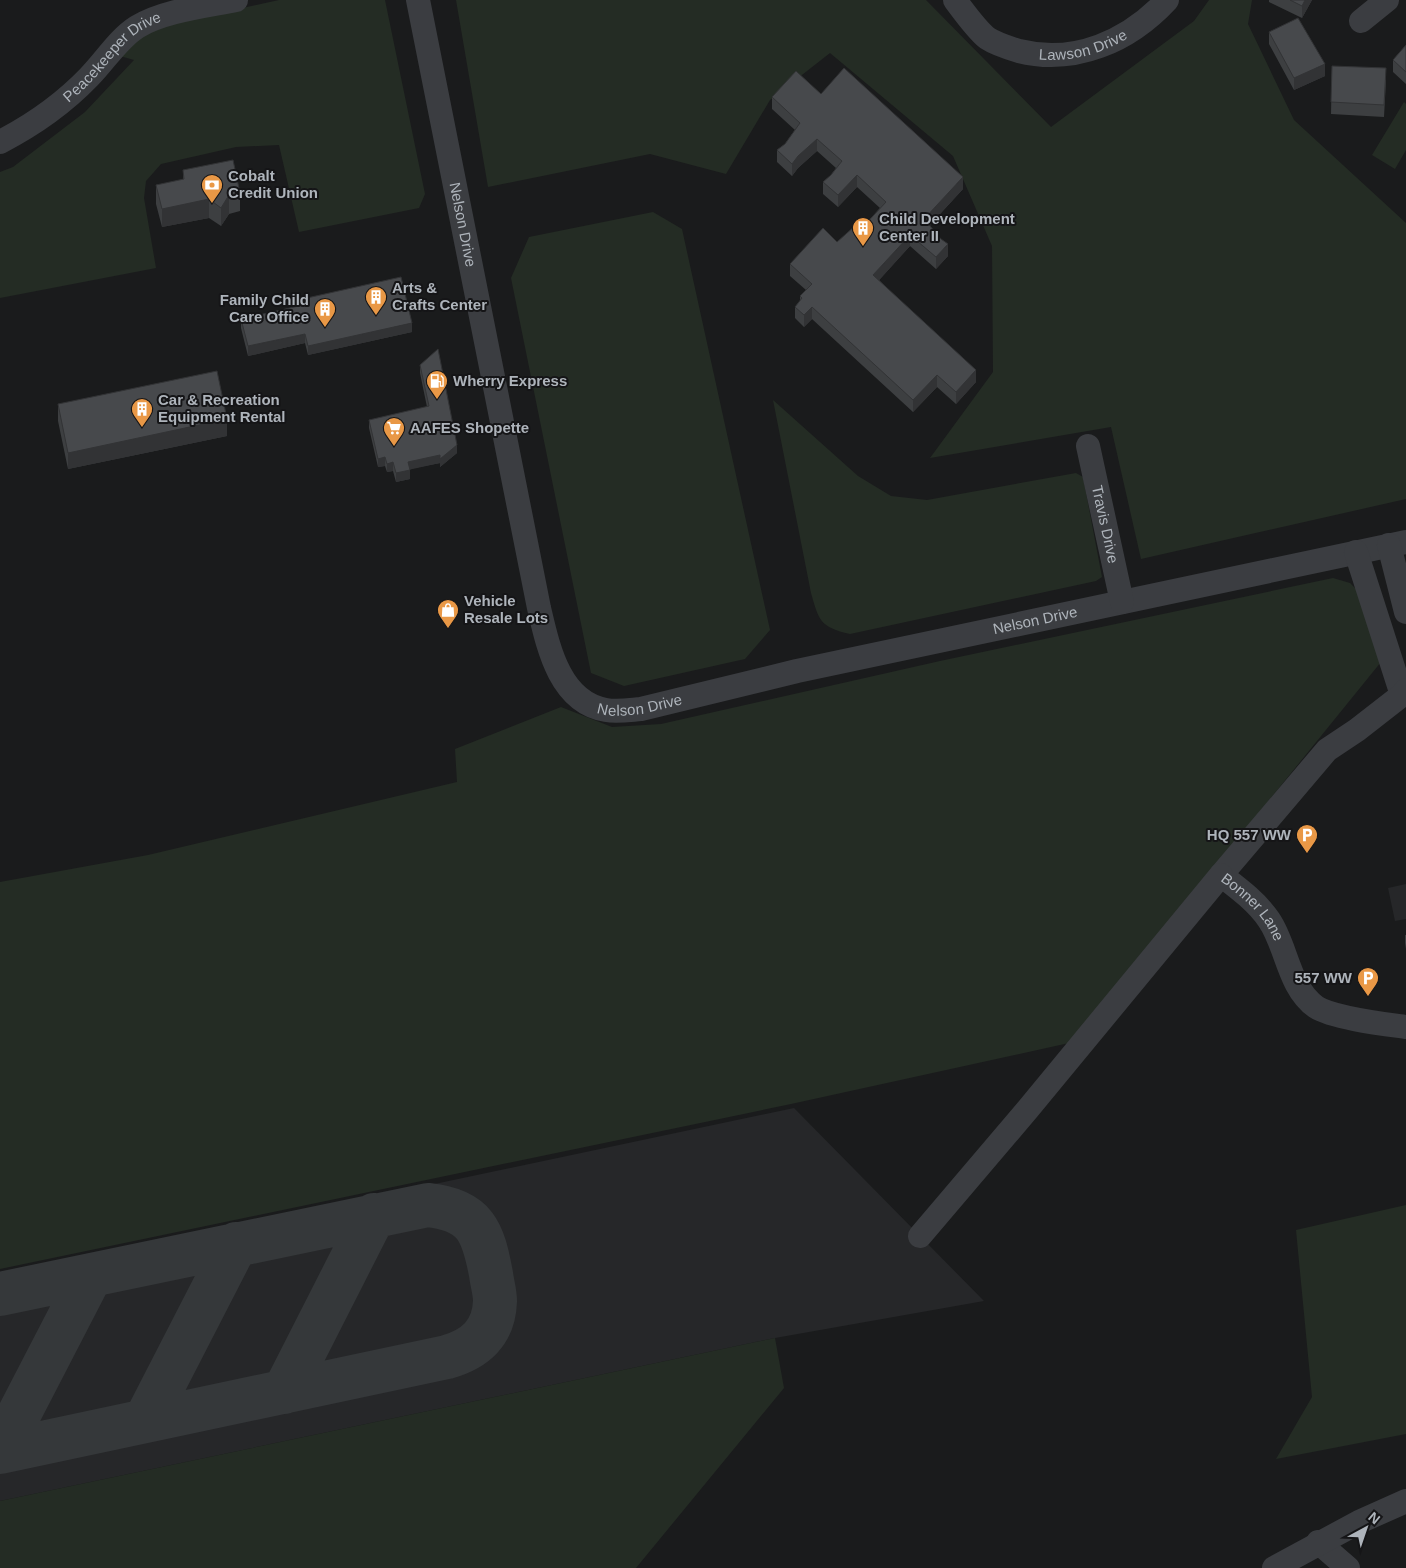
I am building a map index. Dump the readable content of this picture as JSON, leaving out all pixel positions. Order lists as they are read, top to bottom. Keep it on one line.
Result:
{"streets":{"street":["Lawson Drive","Peacekeeper Drive","Nelson Drive","Travis Drive","Bonner Lane"]},"crossings":[["Nelson Drive","Travis Drive"],["Nelson Drive","Bonner Lane"]],"places":{"bank":["Cobalt Credit Union"],"building":["Child Development Center II","Arts & Crafts Center","Family Child Care Office","Car & Recreation Equipment Rental"],"fuel station":["Wherry Express"],"supermarket":["AAFES Shopette"],"shop":["Vehicle Resale Lots"],"parking":["HQ 557 WW","557 WW"]},"north":"top right"}
